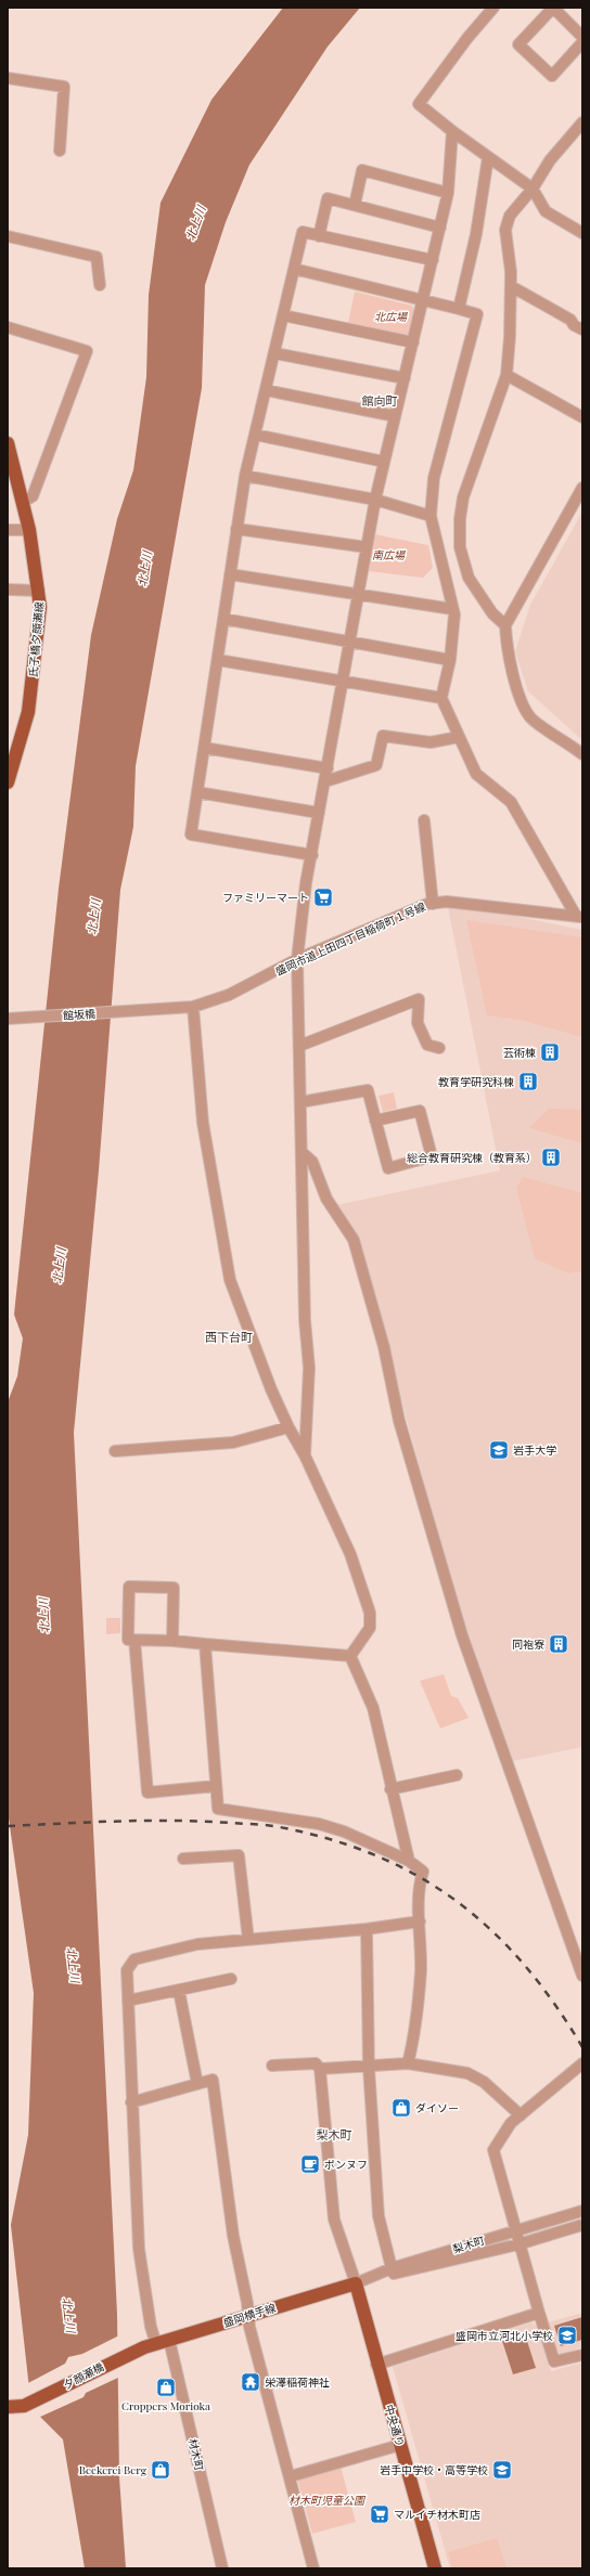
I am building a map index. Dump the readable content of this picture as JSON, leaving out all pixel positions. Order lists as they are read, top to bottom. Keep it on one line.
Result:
{"streets":{"main road":["氏子橋夕顔瀬線","盛岡横手線","夕顔瀬橋","中央通り"],"street":["盛岡市道上田四丁目稲荷町１号線","館坂橋","梨木町","材木町"]},"crossings":[["盛岡市道上田四丁目稲荷町１号線","館坂橋"],["梨木町","盛岡横手線"],["梨木町","中央通り"],["盛岡横手線","夕顔瀬橋"],["盛岡横手線","中央通り"],["盛岡横手線","材木町"]],"districts":["館向町","西下台町","梨木町"],"water":["北上川"],"parks":["北広場","南広場","材木町児童公園"],"places":{"supermarket":["ファミリーマート","マルイチ材木町店"],"building":["芸術棟","教育学研究科棟","総合教育研究棟（教育系）","同袍寮"],"school or university":["岩手大学","盛岡市立河北小学校","岩手中学校・高等学校"],"shop":["ダイソー","Croppers Morioka","Beckerei Berg"],"cafe":["ポンヌフ"],"temple":["栄澤稲荷神社"]}}
